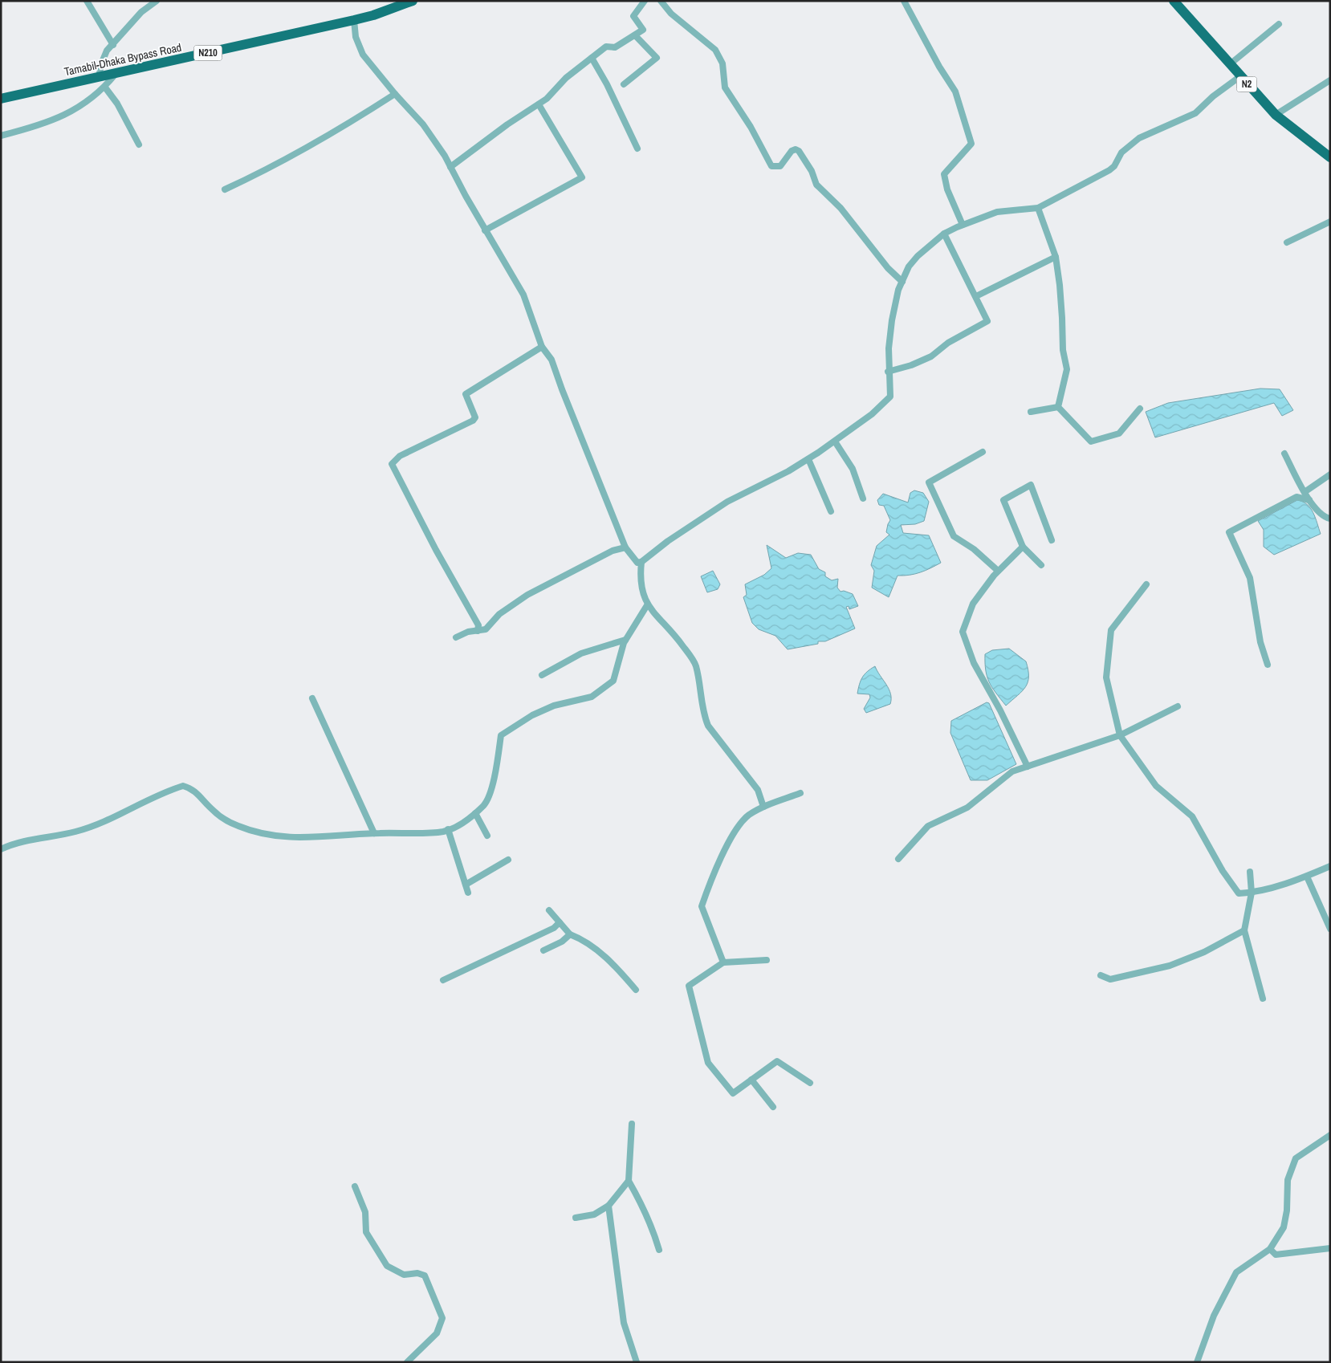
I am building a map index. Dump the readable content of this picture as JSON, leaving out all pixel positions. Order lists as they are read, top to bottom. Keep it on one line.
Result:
{"streets":{"highway":["N210","Tamabil-Dhaka Bypass Road","N2"]}}
